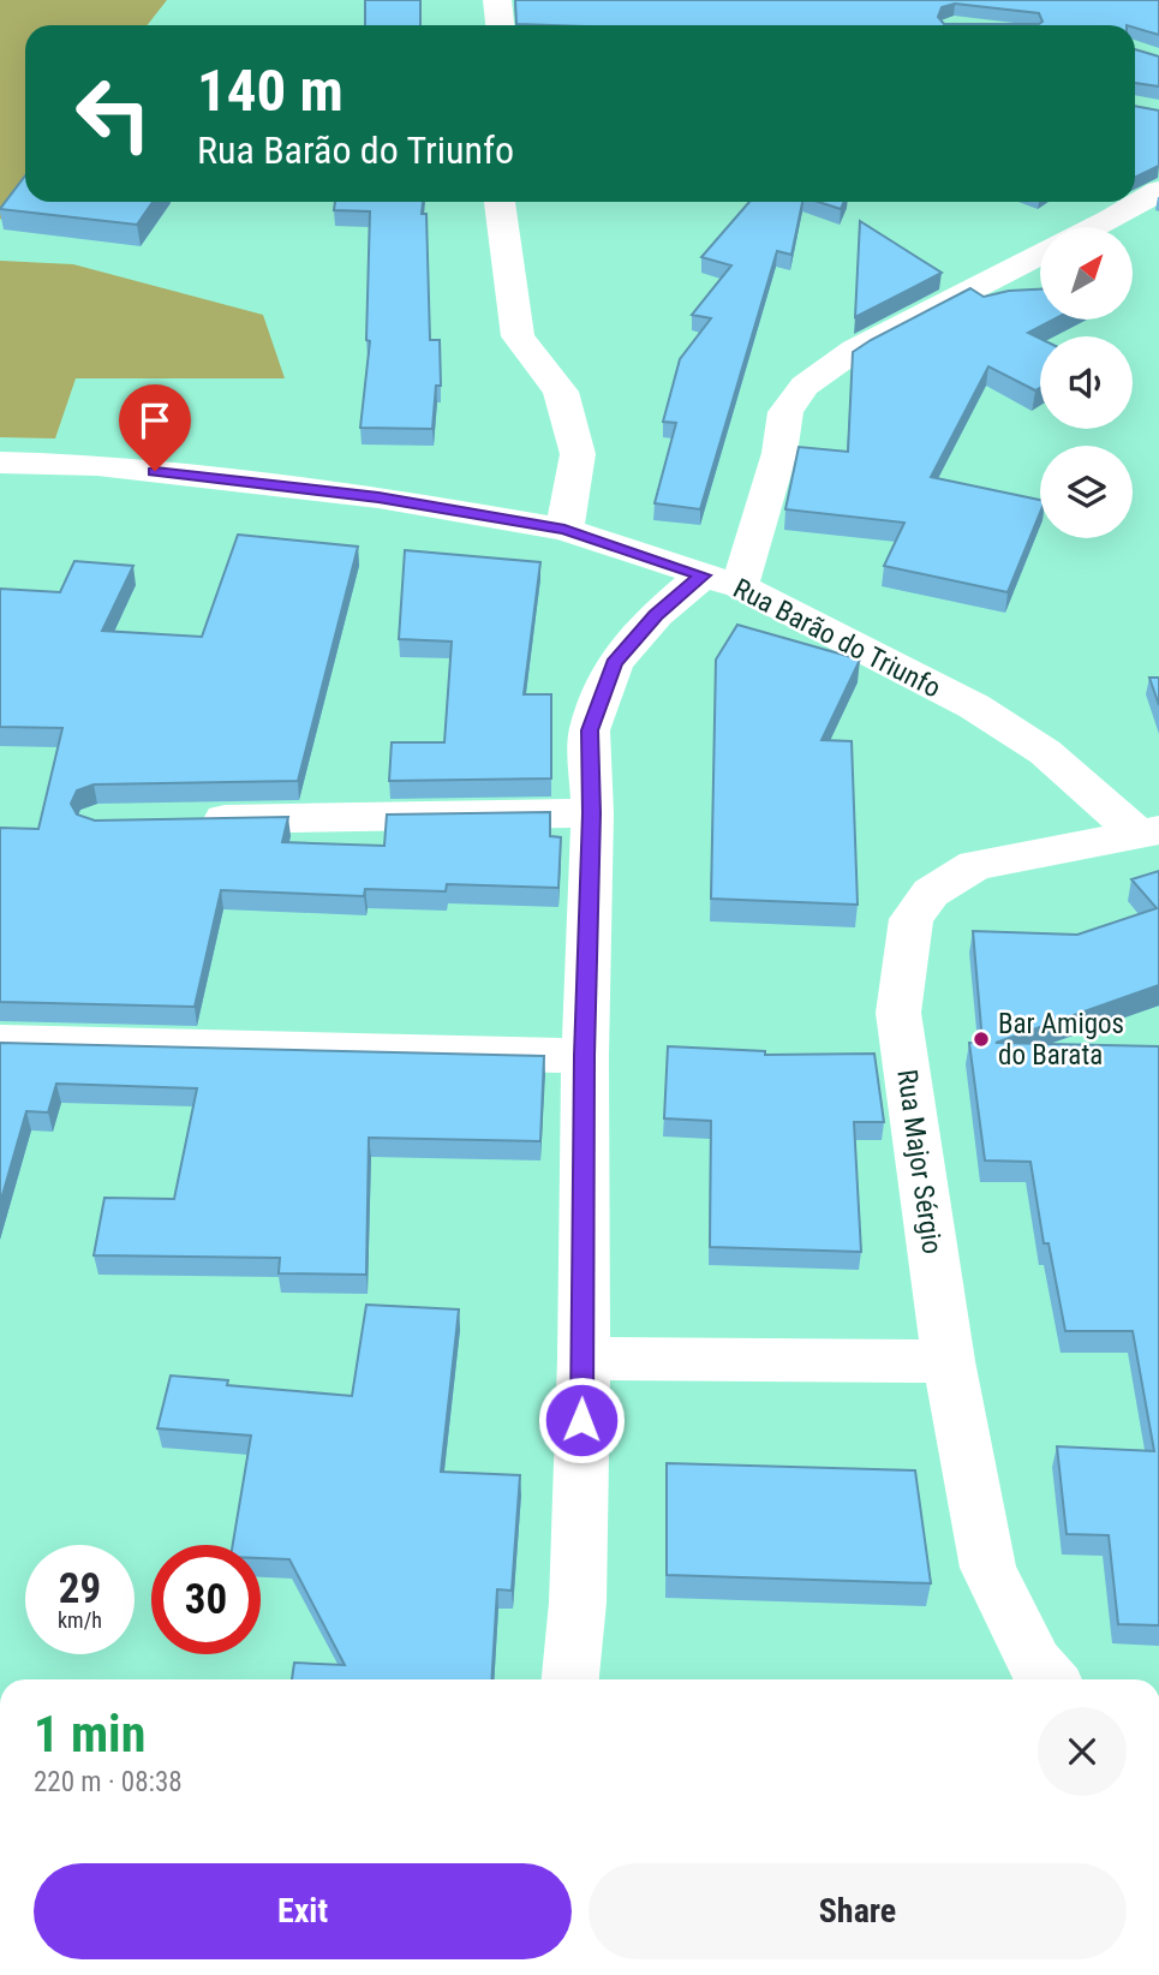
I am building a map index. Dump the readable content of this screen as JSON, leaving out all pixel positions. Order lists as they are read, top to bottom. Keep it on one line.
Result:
{"streets":{"street":["Rua Barão do Triunfo","Rua Major Sérgio"]},"crossings":[["Rua Barão do Triunfo","Rua Major Sérgio"]],"places":["Bar Amigos do Barata"],"north":"top right","page":{"turn":["140 m","Rua Barão do Triunfo"],"speed":"29 km/h","limit":"30","heading":["1 min","220 m · 08:38"],"buttons":["Exit","Share"]}}
